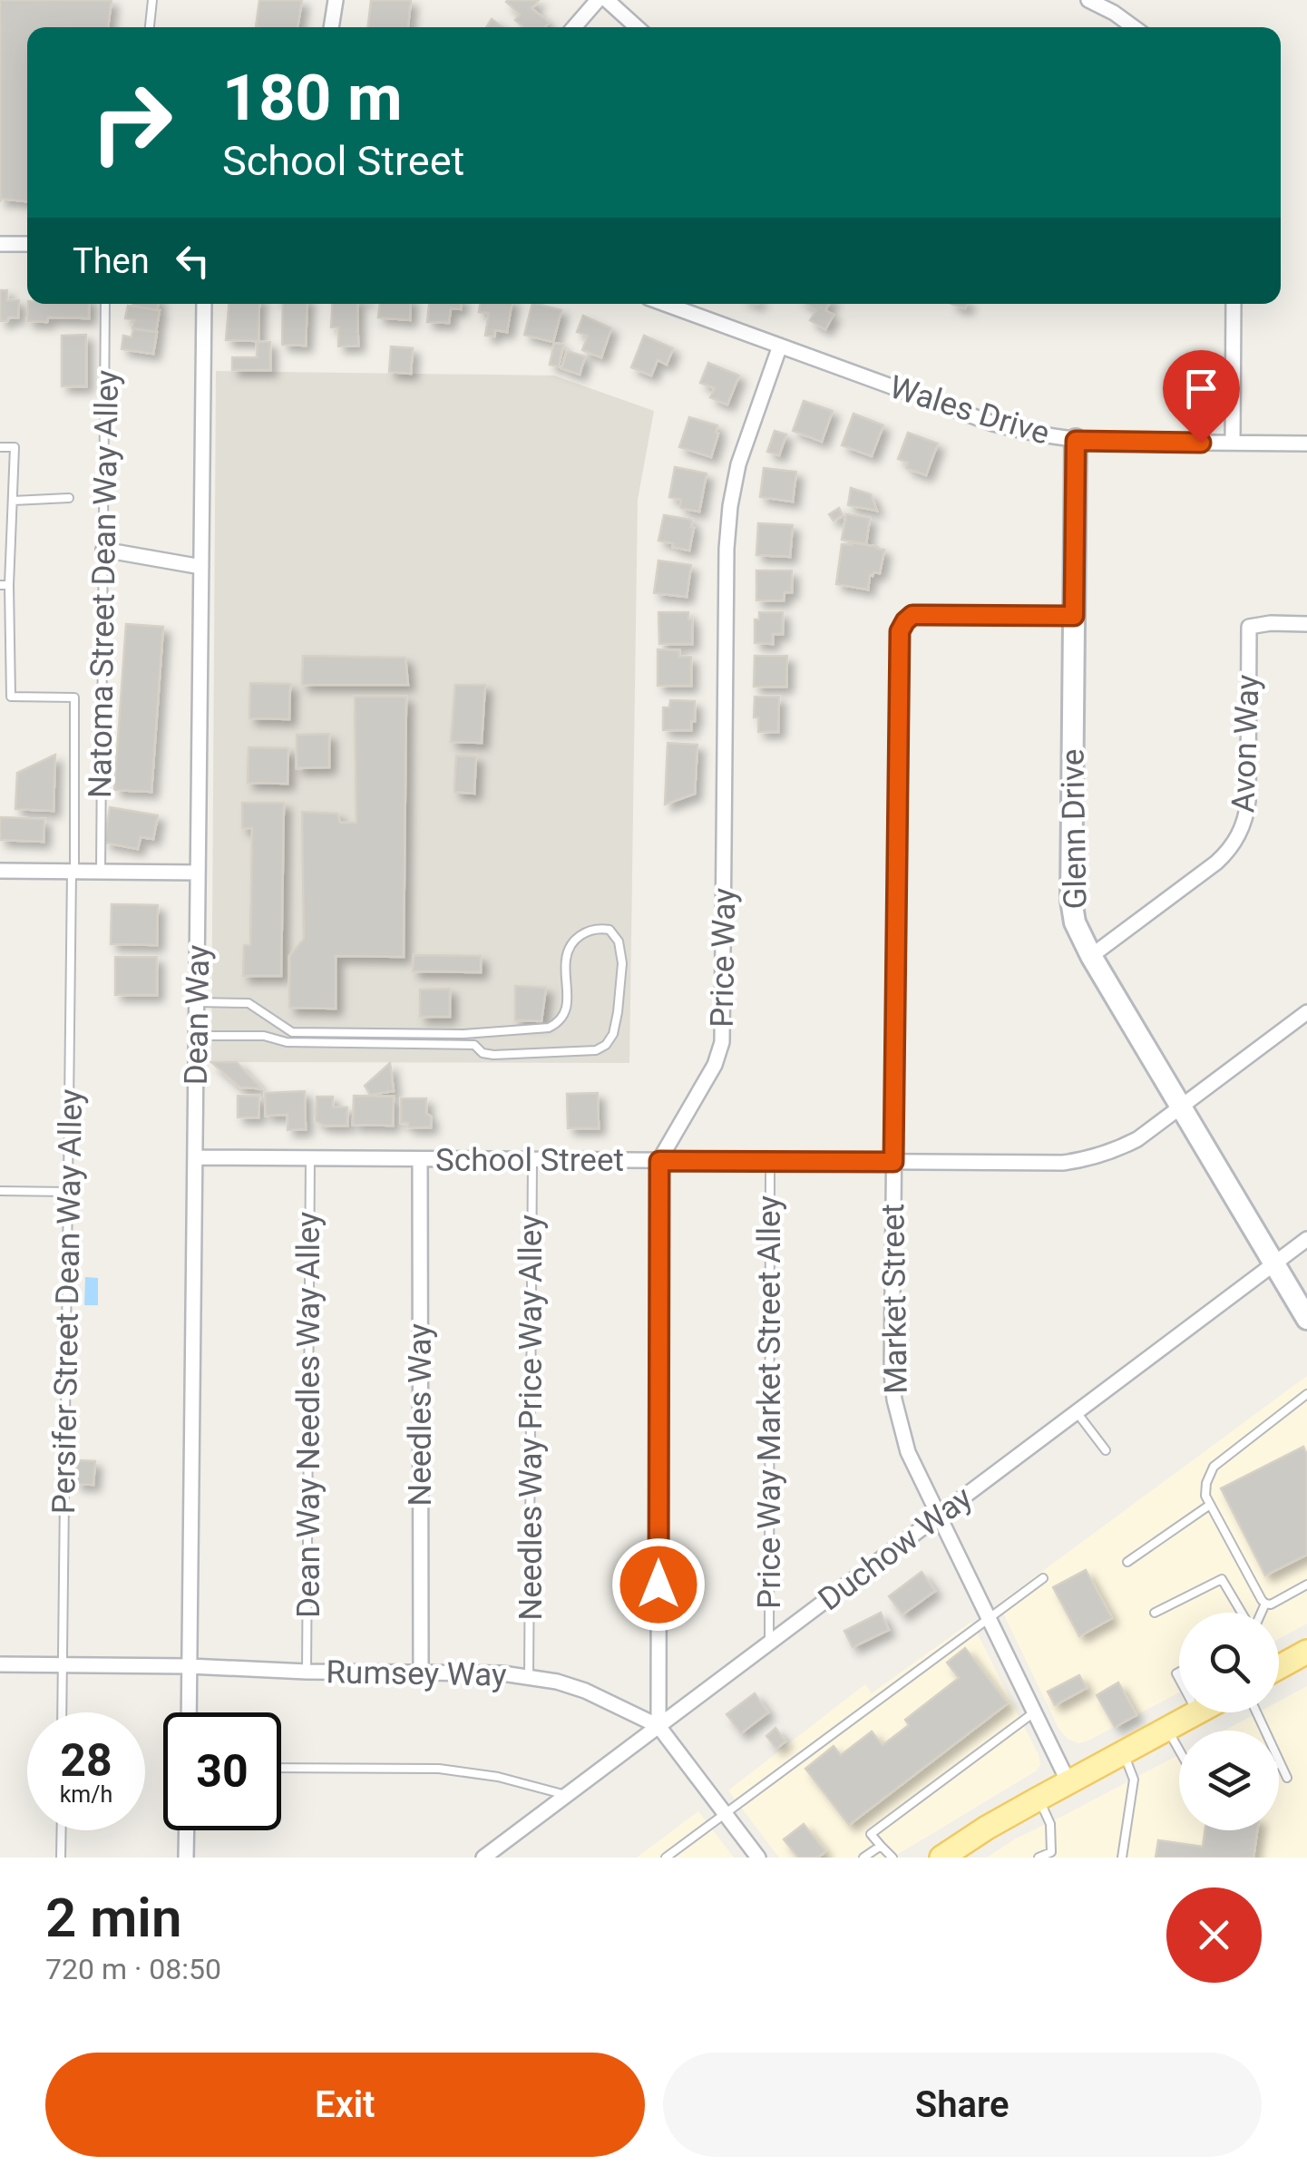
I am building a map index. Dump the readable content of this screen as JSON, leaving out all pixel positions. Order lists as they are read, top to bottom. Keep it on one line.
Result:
{"streets":{"street":["Wales Drive","Avon Way","Glenn Drive","Price Way","Dean Way","School Street","Market Street","Needles Way","Duchow Way","Rumsey Way"],"lane":["Natoma Street Dean Way Alley","Persifer Street Dean Way Alley","Price Way Market Street Alley","Dean Way Needles Way Alley","Needles Way Price Way Alley"]},"crossings":[["Wales Drive","Glenn Drive"],["Wales Drive","Price Way"],["Avon Way","Glenn Drive"],["Glenn Drive","School Street"],["Glenn Drive","Market Street"],["Glenn Drive","Duchow Way"],["Price Way","School Street"],["Price Way","Duchow Way"],["Price Way","Rumsey Way"],["Dean Way","School Street"],["Dean Way","Rumsey Way"],["School Street","Market Street"],["School Street","Price Way Market Street Alley"],["School Street","Dean Way Needles Way Alley"],["School Street","Needles Way"],["School Street","Needles Way Price Way Alley"],["Market Street","Duchow Way"],["Persifer Street Dean Way Alley","Rumsey Way"],["Price Way Market Street Alley","Duchow Way"],["Dean Way Needles Way Alley","Rumsey Way"],["Needles Way","Rumsey Way"],["Needles Way Price Way Alley","Rumsey Way"],["Duchow Way","Rumsey Way"]],"page":{"turn":["180 m","School Street"],"then":"Then","speed":"28 km/h","limit":"30","heading":["2 min","720 m · 08:50"],"buttons":["Exit","Share"]}}
